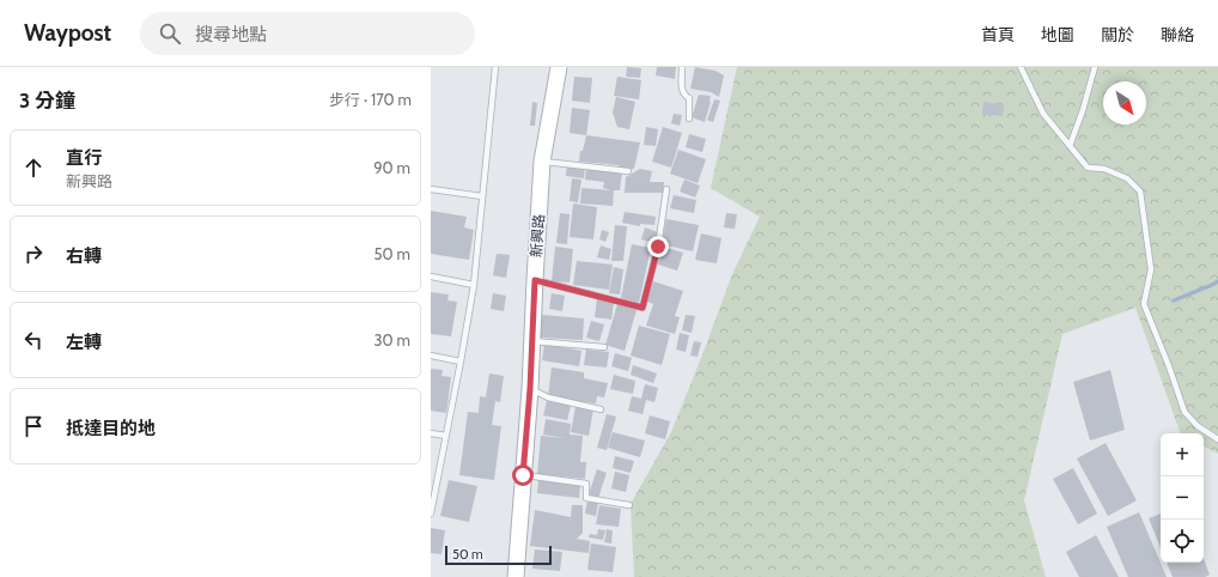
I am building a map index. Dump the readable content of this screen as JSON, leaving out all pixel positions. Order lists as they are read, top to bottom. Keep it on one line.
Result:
{"streets":{"street":["新興路"]},"scale_bar":"50 m","north":"bottom right","page":{"header":"Waypost","search":"搜尋地點","nav":["首頁","地圖","關於","聯絡"],"heading":["3 分鐘","步行 · 170 m"],"list":[["直行","新興路","90 m"],["右轉","50 m"],["左轉","30 m"],"抵達目的地"],"map_buttons":["+","−"],"scale":"50 m"}}
